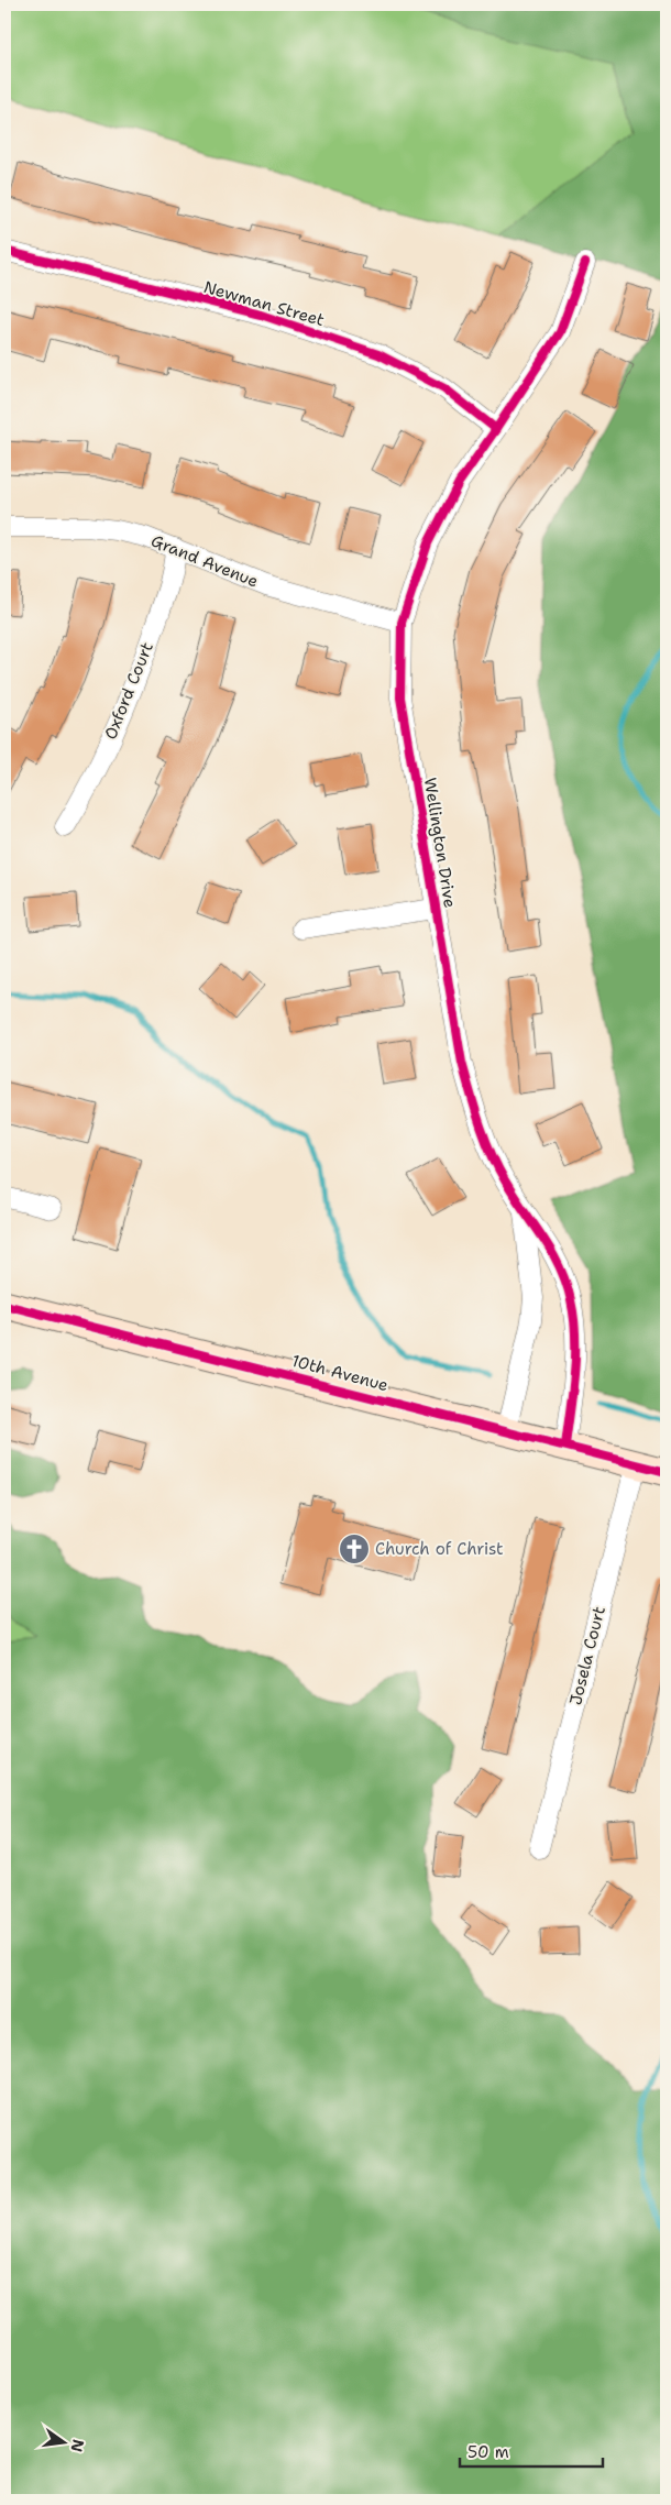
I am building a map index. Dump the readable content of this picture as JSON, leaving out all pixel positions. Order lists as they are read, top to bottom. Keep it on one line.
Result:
{"streets":{"street":["Newman Street","Grand Avenue","Oxford Court","Wellington Drive","10th Avenue","Josela Court"]},"crossings":[["Newman Street","Wellington Drive"],["Grand Avenue","Oxford Court"],["Grand Avenue","Wellington Drive"],["Wellington Drive","10th Avenue"],["10th Avenue","Josela Court"]],"places":{"church":["Church of Christ"]},"scale_bar":"50 m","north":"right"}
